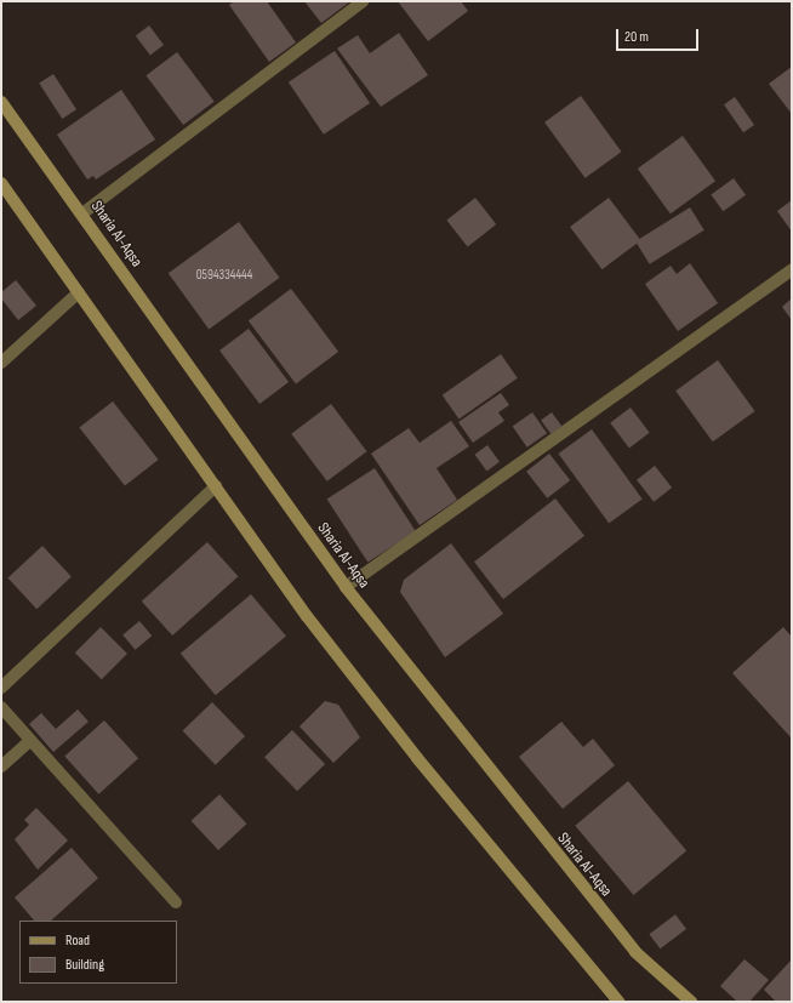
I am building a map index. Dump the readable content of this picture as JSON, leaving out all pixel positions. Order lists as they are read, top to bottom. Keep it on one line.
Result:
{"streets":{"main road":["Sharia Al-Aqsa"]},"house_numbers":["0594334444"],"legend":["Road","Building"],"scale_bar":"20 m"}
